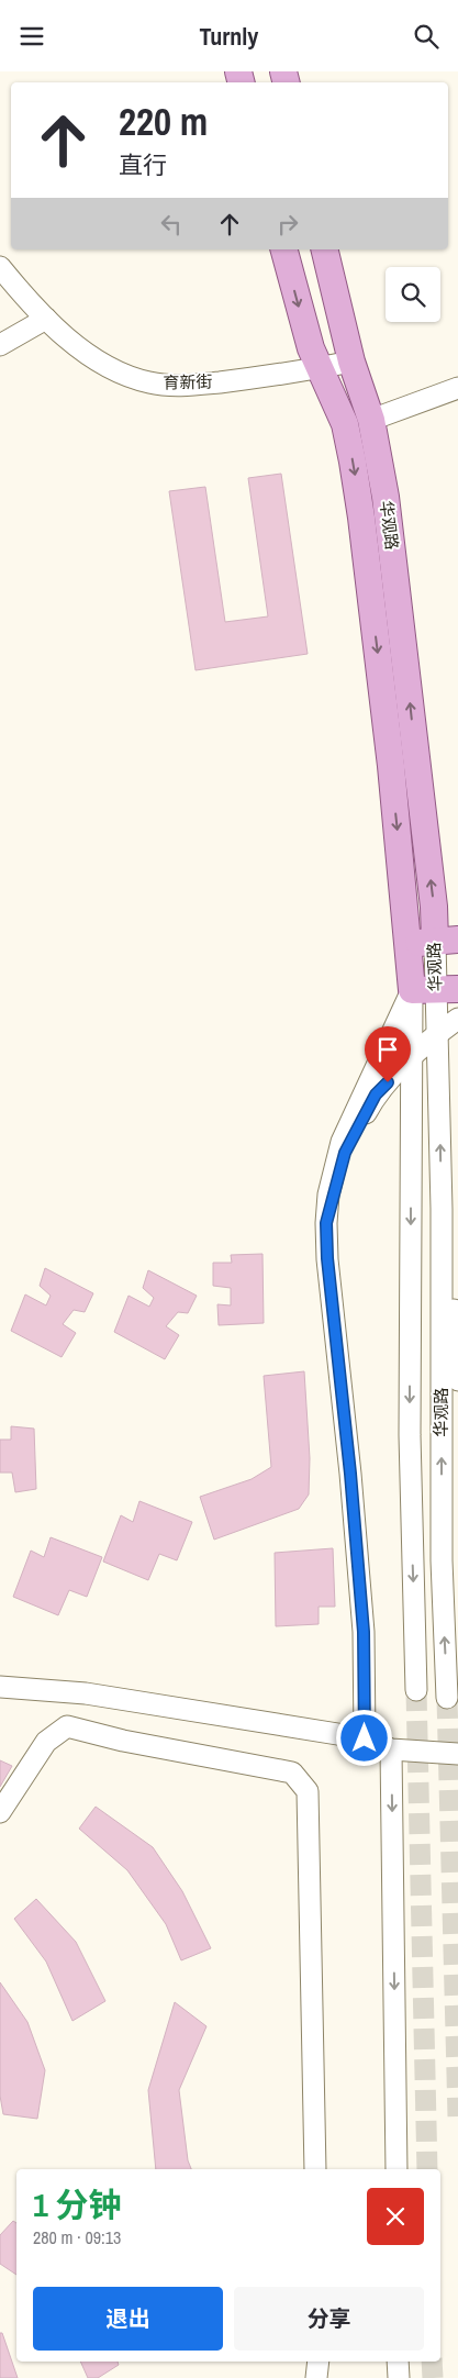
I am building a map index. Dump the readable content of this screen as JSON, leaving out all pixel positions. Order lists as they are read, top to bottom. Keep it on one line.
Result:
{"streets":{"main road":["华观路"],"street":["育新街"]},"crossings":[["育新街","华观路"]],"page":{"header":"Turnly","turn":["220 m","直行"],"heading":["1 分钟","280 m · 09:13"],"buttons":["退出","分享"]}}
